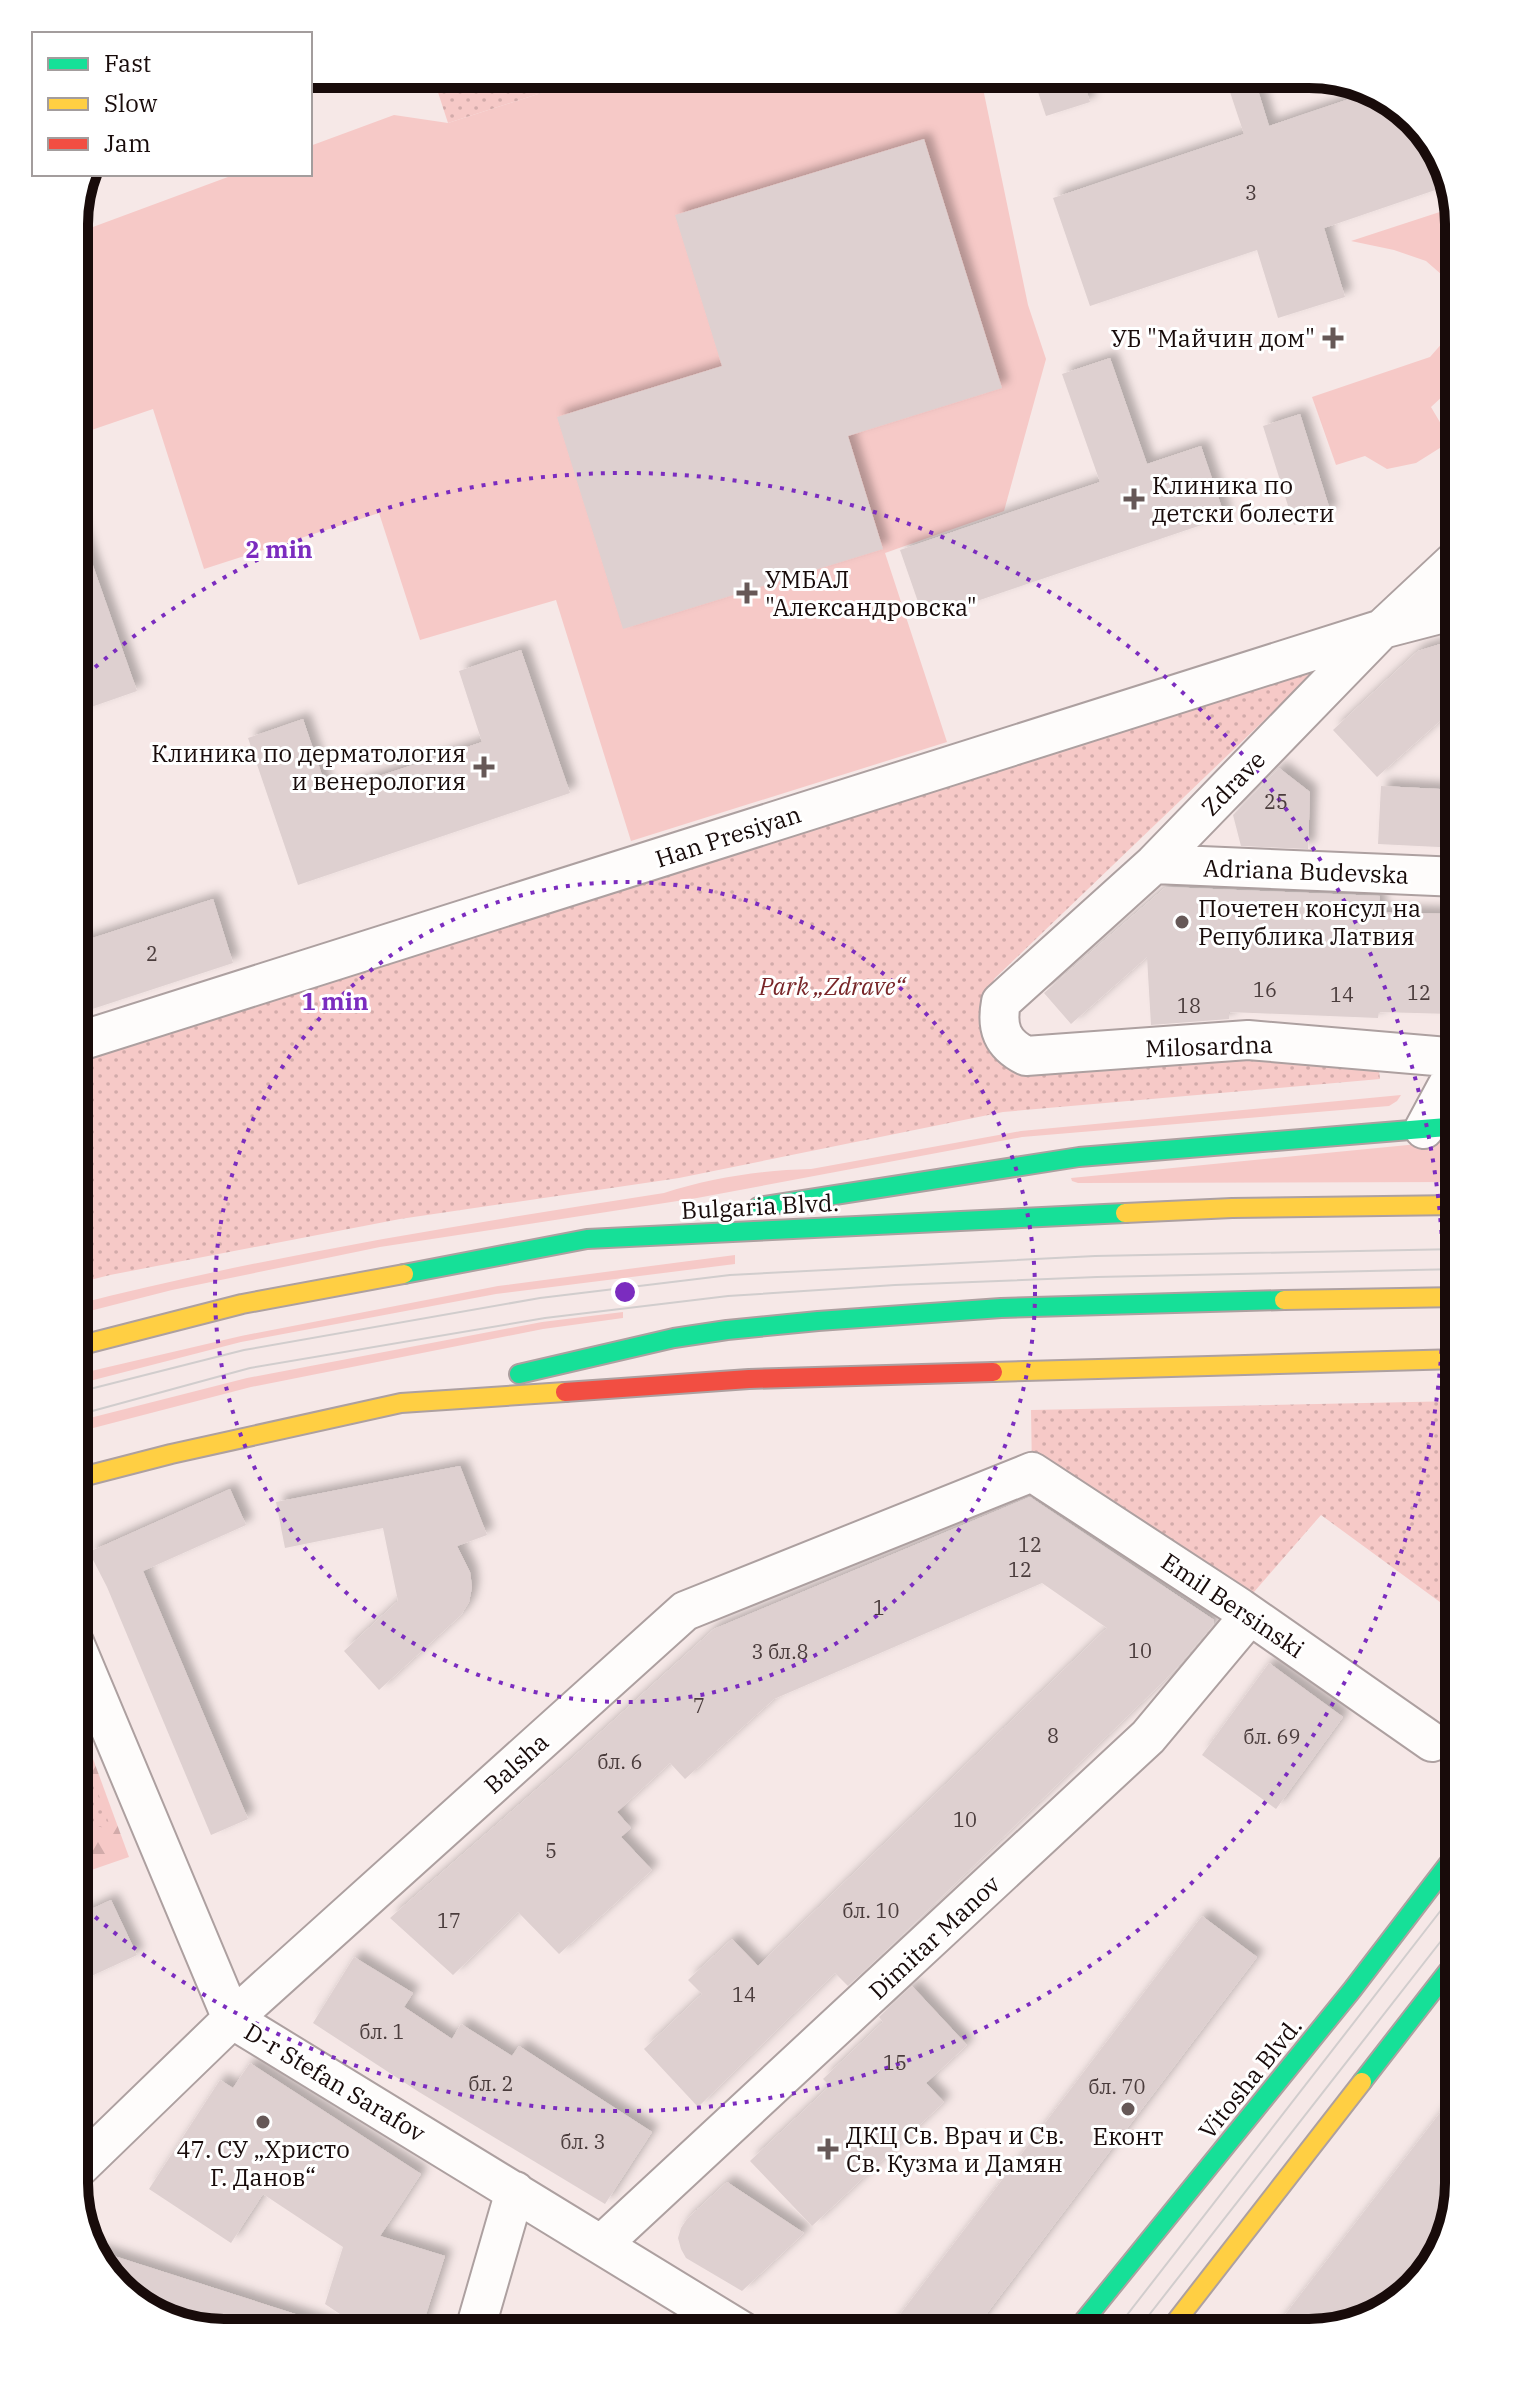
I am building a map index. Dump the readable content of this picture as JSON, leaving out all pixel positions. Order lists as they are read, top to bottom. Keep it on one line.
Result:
{"streets":{"main road":["Bulgaria Blvd.","Vitosha Blvd."],"street":["Zdrave","Han Presiyan","Adriana Budevska","Milosardna","Emil Bersinski","Balsha","Dimitar Manov","D-r Stefan Sarafov"]},"crossings":[["Zdrave","Han Presiyan"],["Zdrave","Adriana Budevska"],["Zdrave","Milosardna"],["Emil Bersinski","Balsha"],["Emil Bersinski","Dimitar Manov"],["Balsha","D-r Stefan Sarafov"],["Dimitar Manov","D-r Stefan Sarafov"]],"parks":["Park „Zdrave“"],"places":{"health":["УБ \"Майчин дом\"","Клиника по детски болести","УМБАЛ \"Александровска\"","Клиника по дерматология и венерология","ДКЦ Св. Врач и Св. Св. Кузма и Дамян"],"other":["Почетен консул на Република Латвия","Еконт","47. СУ „Христо Г. Данов“"]},"house_numbers":["3","25","2","16","12","14","18","12","12","1","10","3 бл.8","7","8","бл. 69","бл. 6","10","5","бл. 10","17","14","бл. 1","15","бл. 2","бл. 70","бл. 3"],"legend":["Fast","Slow","Jam"],"rings":["2 min","1 min"]}
